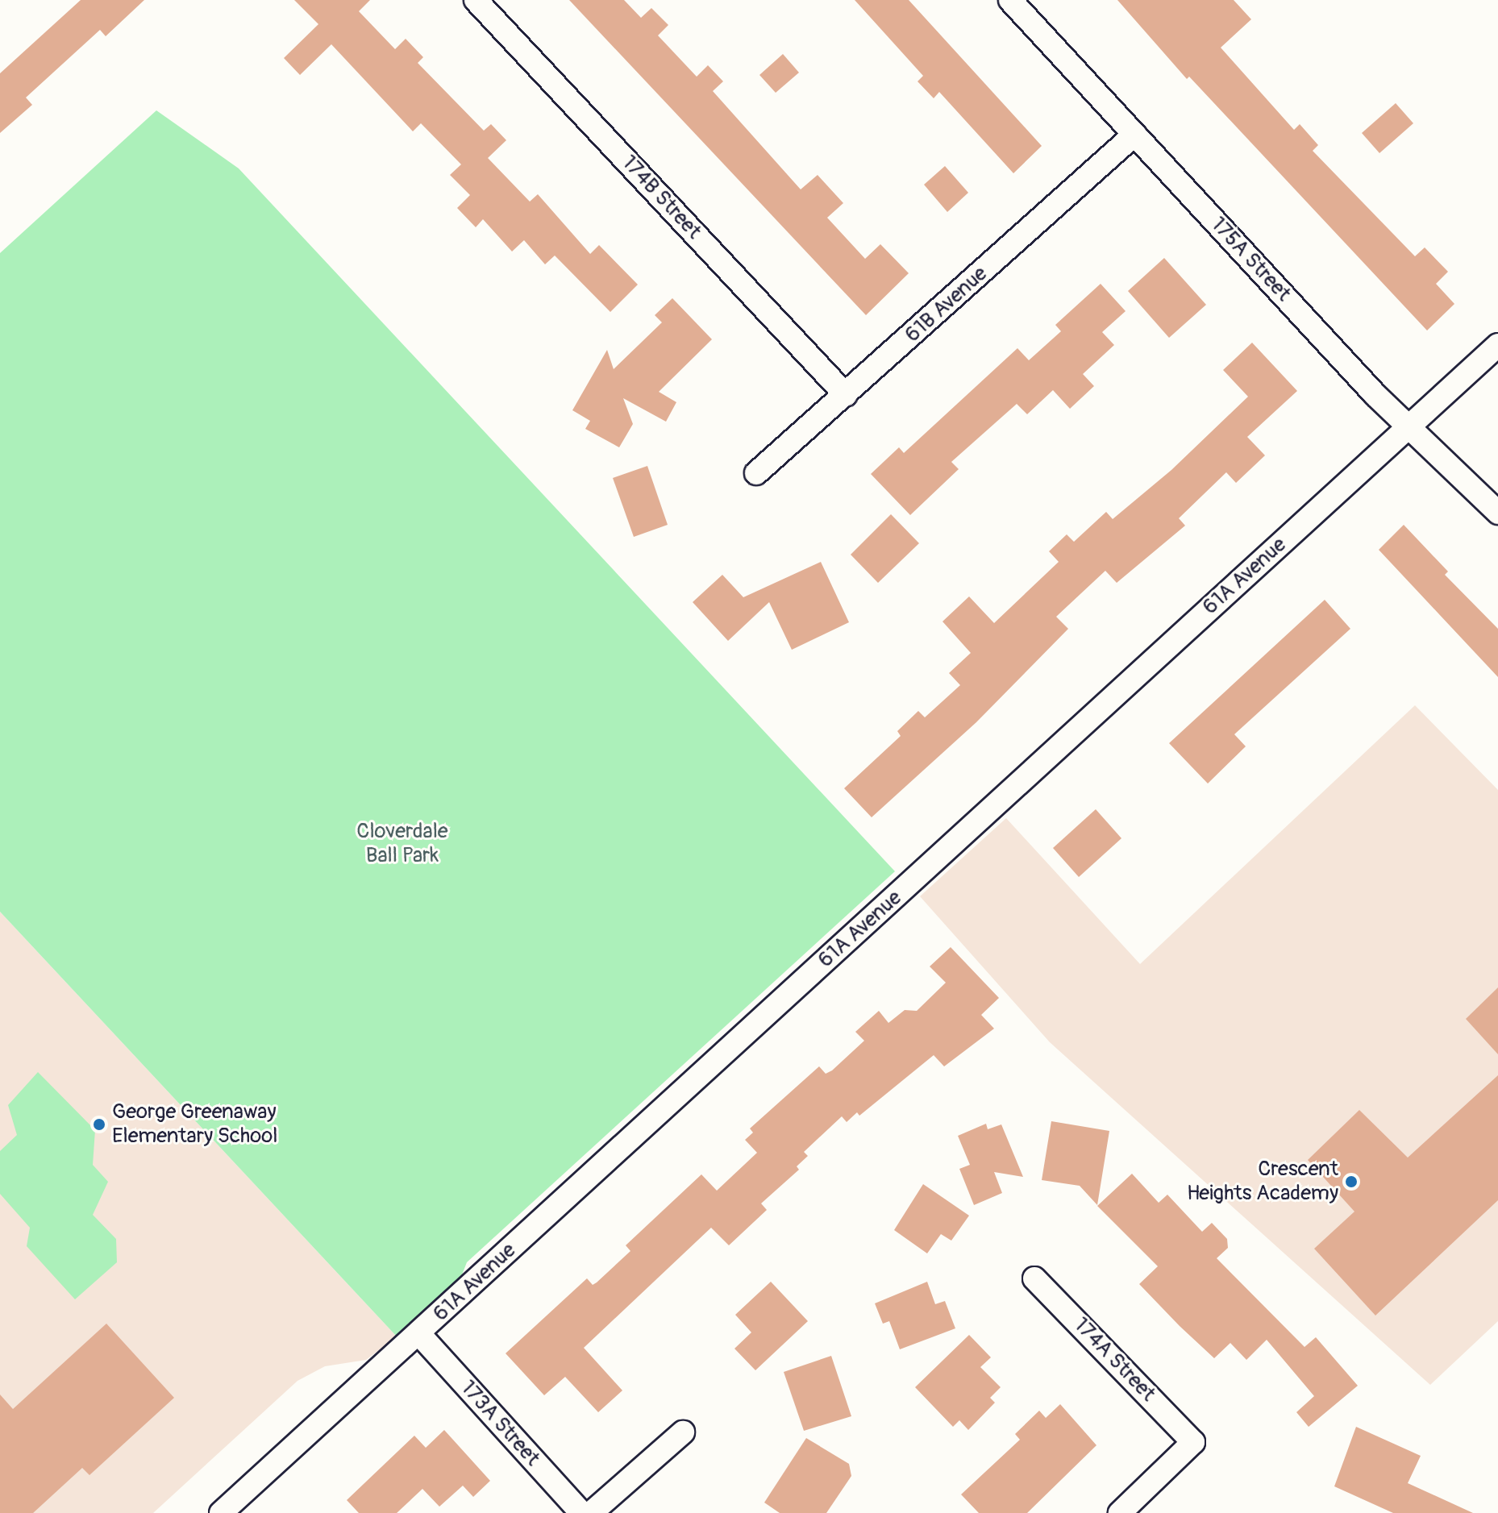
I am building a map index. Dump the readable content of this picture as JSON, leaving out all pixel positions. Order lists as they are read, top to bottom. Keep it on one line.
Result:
{"streets":{"street":["174B Street","175A Street","61B Avenue","61A Avenue","174A Street","173A Street"]},"crossings":[["174B Street","61B Avenue"],["175A Street","61B Avenue"],["175A Street","61A Avenue"],["61A Avenue","173A Street"]],"parks":["Cloverdale Ball Park"],"places":["George Greenaway Elementary School","Crescent Heights Academy"]}
